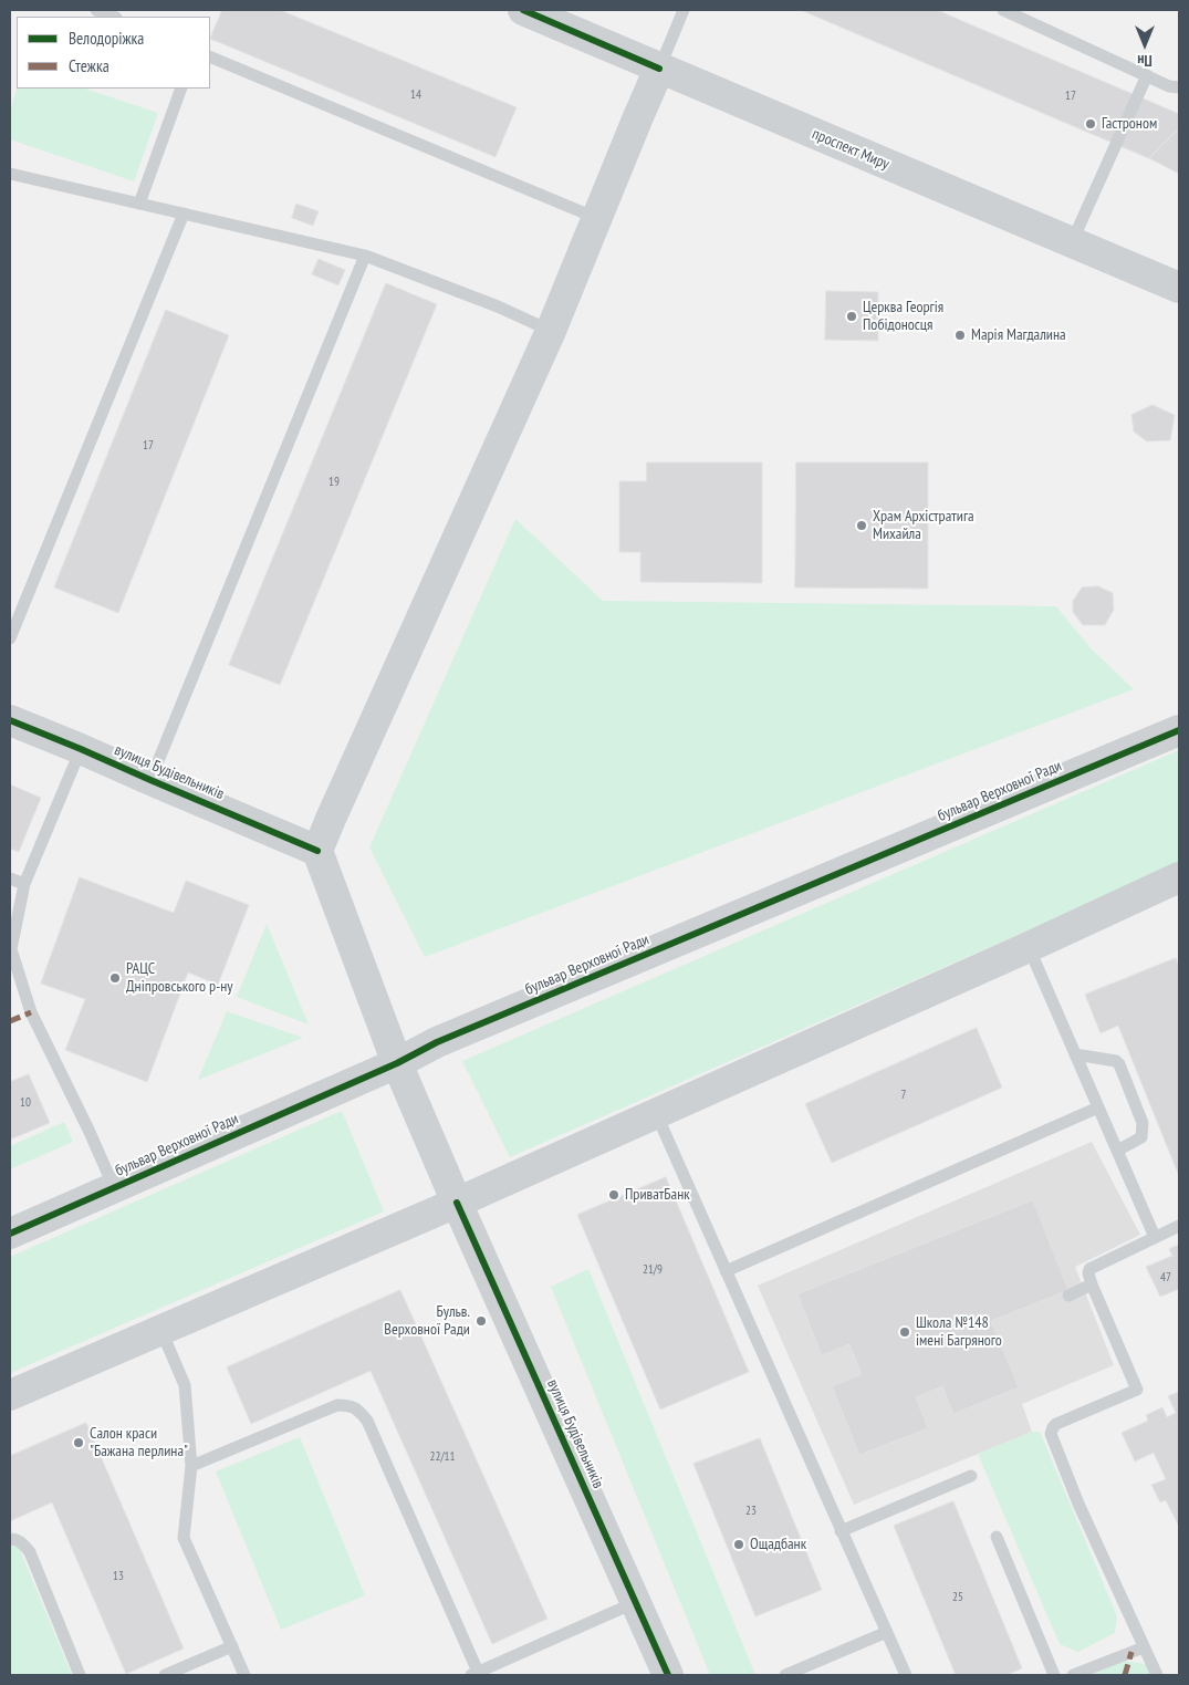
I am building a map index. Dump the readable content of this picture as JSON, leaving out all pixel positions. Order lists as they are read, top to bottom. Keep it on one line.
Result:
{"streets":{"main road":["проспект Миру","вулиця Будівельників","бульвар Верховної Ради"]},"crossings":[["вулиця Будівельників","бульвар Верховної Ради"]],"places":["Гастроном","Церква Георгія Побідоносця","Марія Магдалина","Храм Архістратига Михайла","РАЦС Дніпровського р-ну","ПриватБанк","Бульв. Верховної Ради","Школа №148 імені Багряного","Салон краси \"Бажана перлина\"","Ощадбанк"],"house_numbers":["14","17","17","19","7","10","21/9","47","22/11","23","13","25"],"legend":["Велодоріжка","Стежка"],"north":"bottom"}
